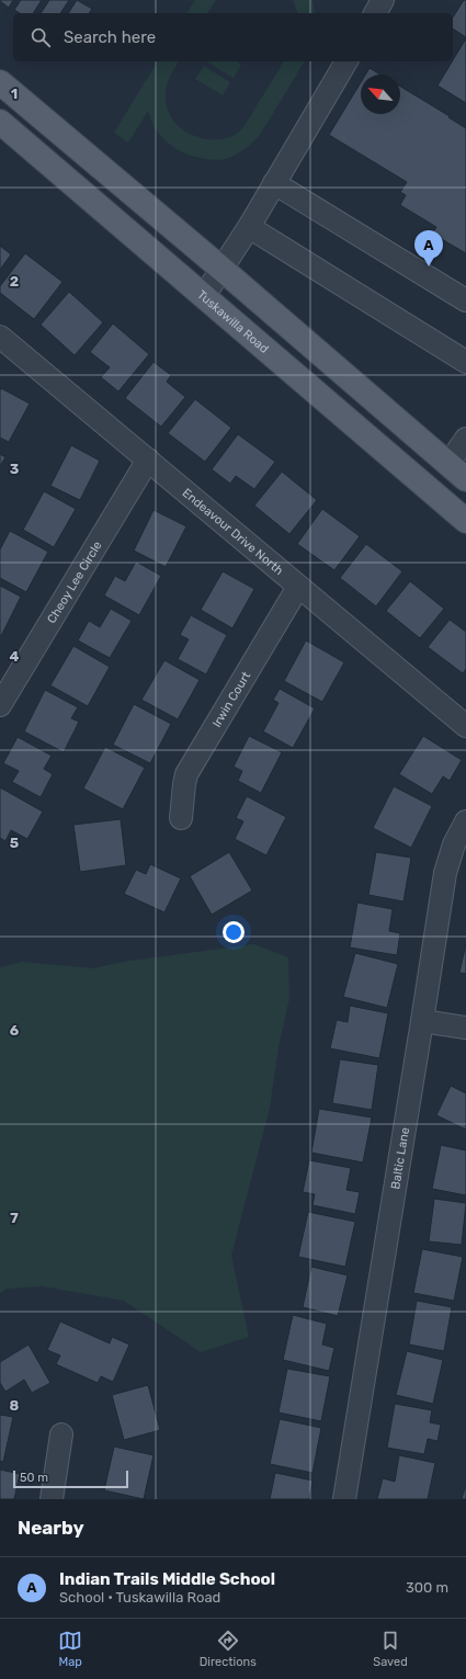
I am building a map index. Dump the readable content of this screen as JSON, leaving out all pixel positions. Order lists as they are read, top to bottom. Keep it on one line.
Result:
{"streets":{"main road":["Tuskawilla Road"],"street":["Endeavour Drive North","Cheoy Lee Circle","Irwin Court","Baltic Lane"]},"crossings":[["Endeavour Drive North","Cheoy Lee Circle"],["Endeavour Drive North","Irwin Court"]],"scale_bar":"50 m","north":"top left","page":{"search":"Search here","pins":"A","scale":"50 m","heading":"Nearby","list":[{"mark":"A","name":"Indian Trails Middle School","note":"School · Tuskawilla Road","value":"300 m"}],"nav":["Map","Directions","Saved"]},"grid":{"rows":["1","2","3","4","5","6","7","8"]}}
